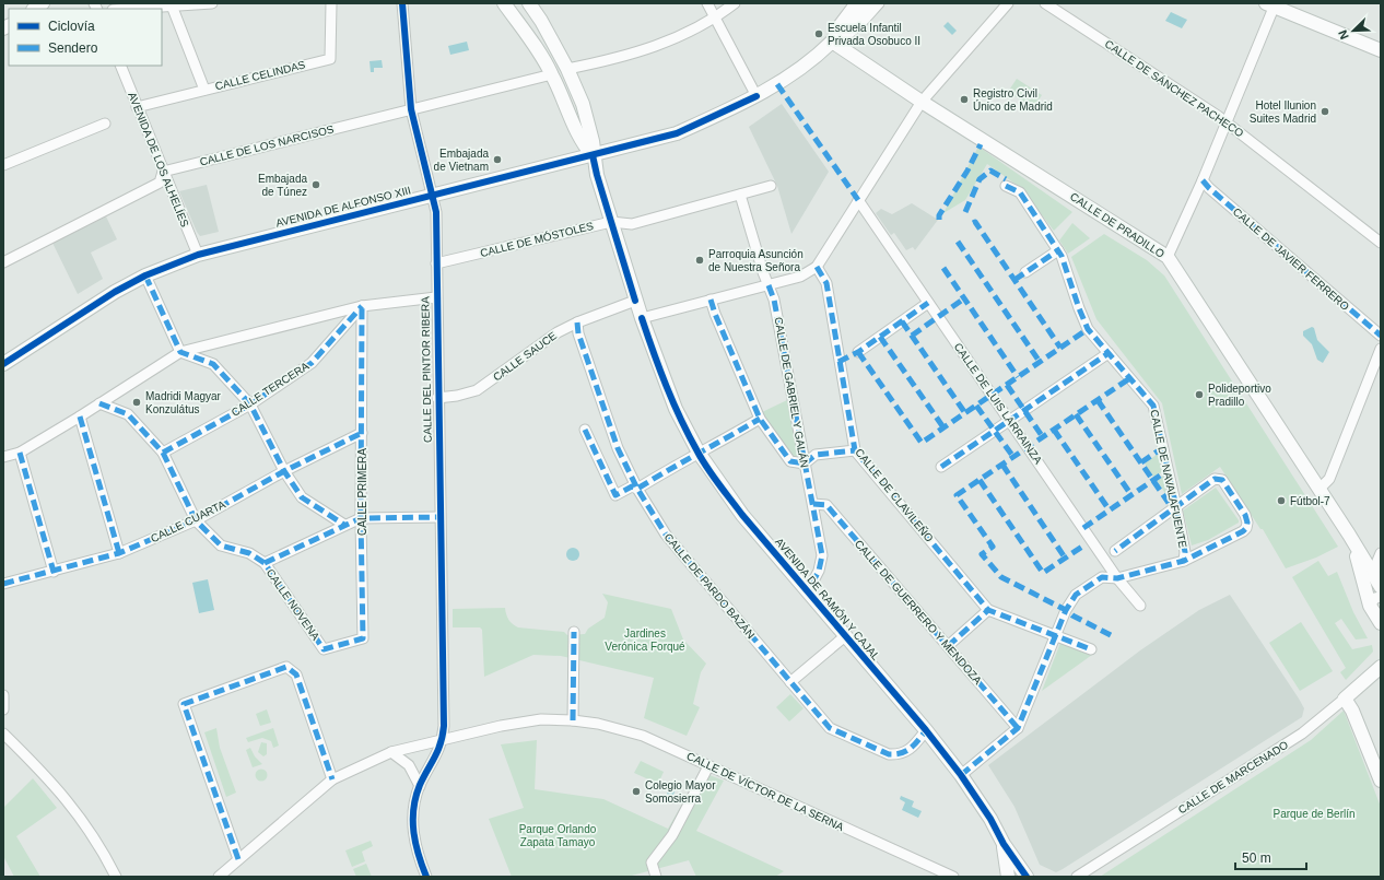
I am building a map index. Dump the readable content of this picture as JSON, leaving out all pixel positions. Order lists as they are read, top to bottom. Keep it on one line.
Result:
{"streets":{"street":["CALLE CELINDAS","CALLE DE SÁNCHEZ PACHECO","CALLE DE LOS NARCISOS","AVENIDA DE LOS ALHELÍES","AVENIDA DE ALFONSO XIII","CALLE DE PRADILLO","CALLE DE MÓSTOLES","CALLE DE JAVIER FERRERO","CALLE SAUCE","CALLE DEL PINTOR RIBERA","CALLE TERCERA","CALLE DE GABRIEL Y GALÁN","CALLE DE LUIS LARRAINZA","CALLE DE NAVALAFUENTE","CALLE PRIMERA","CALLE DE CLAVILEÑO","CALLE CUARTA","CALLE DE PARDO BAZÁN","AVENIDA DE RAMÓN Y CAJAL","CALLE NOVENA","CALLE DE GUERRERO Y MENDOZA","CALLE DE MARCENADO","CALLE DE VÍCTOR DE LA SERNA"]},"crossings":[["CALLE CELINDAS","AVENIDA DE LOS ALHELÍES"],["CALLE DE LOS NARCISOS","AVENIDA DE LOS ALHELÍES"],["CALLE DE LOS NARCISOS","CALLE DEL PINTOR RIBERA"],["CALLE DE LOS NARCISOS","AVENIDA DE RAMÓN Y CAJAL"],["AVENIDA DE LOS ALHELÍES","AVENIDA DE ALFONSO XIII"],["AVENIDA DE ALFONSO XIII","CALLE DE PRADILLO"],["AVENIDA DE ALFONSO XIII","CALLE DEL PINTOR RIBERA"],["AVENIDA DE ALFONSO XIII","AVENIDA DE RAMÓN Y CAJAL"],["CALLE DE MÓSTOLES","CALLE DEL PINTOR RIBERA"],["CALLE DE MÓSTOLES","CALLE DE GABRIEL Y GALÁN"],["CALLE DE MÓSTOLES","AVENIDA DE RAMÓN Y CAJAL"],["CALLE SAUCE","CALLE DEL PINTOR RIBERA"],["CALLE SAUCE","CALLE DE PARDO BAZÁN"],["CALLE SAUCE","AVENIDA DE RAMÓN Y CAJAL"],["CALLE DEL PINTOR RIBERA","CALLE DE VÍCTOR DE LA SERNA"],["CALLE TERCERA","CALLE PRIMERA"],["CALLE TERCERA","CALLE NOVENA"],["CALLE DE GABRIEL Y GALÁN","AVENIDA DE RAMÓN Y CAJAL"],["CALLE DE GABRIEL Y GALÁN","CALLE DE GUERRERO Y MENDOZA"],["CALLE PRIMERA","CALLE CUARTA"],["CALLE PRIMERA","CALLE NOVENA"],["CALLE CUARTA","CALLE NOVENA"],["CALLE DE PARDO BAZÁN","AVENIDA DE RAMÓN Y CAJAL"]],"parks":["Jardines Verónica Forqué","Parque de Berlín","Parque Orlando Zapata Tamayo"],"places":["Escuela Infantil Privada Osobuco II","Registro Civil Único de Madrid","Hotel Ilunion Suites Madrid","Embajada de Vietnam","Embajada de Túnez","Parroquia Asunción de Nuestra Señora","Polideportivo Pradillo","Madridi Magyar Konzulátus","Fútbol-7","Colegio Mayor Somosierra"],"legend":["Ciclovía","Sendero"],"scale_bar":"50 m","north":"bottom left"}
